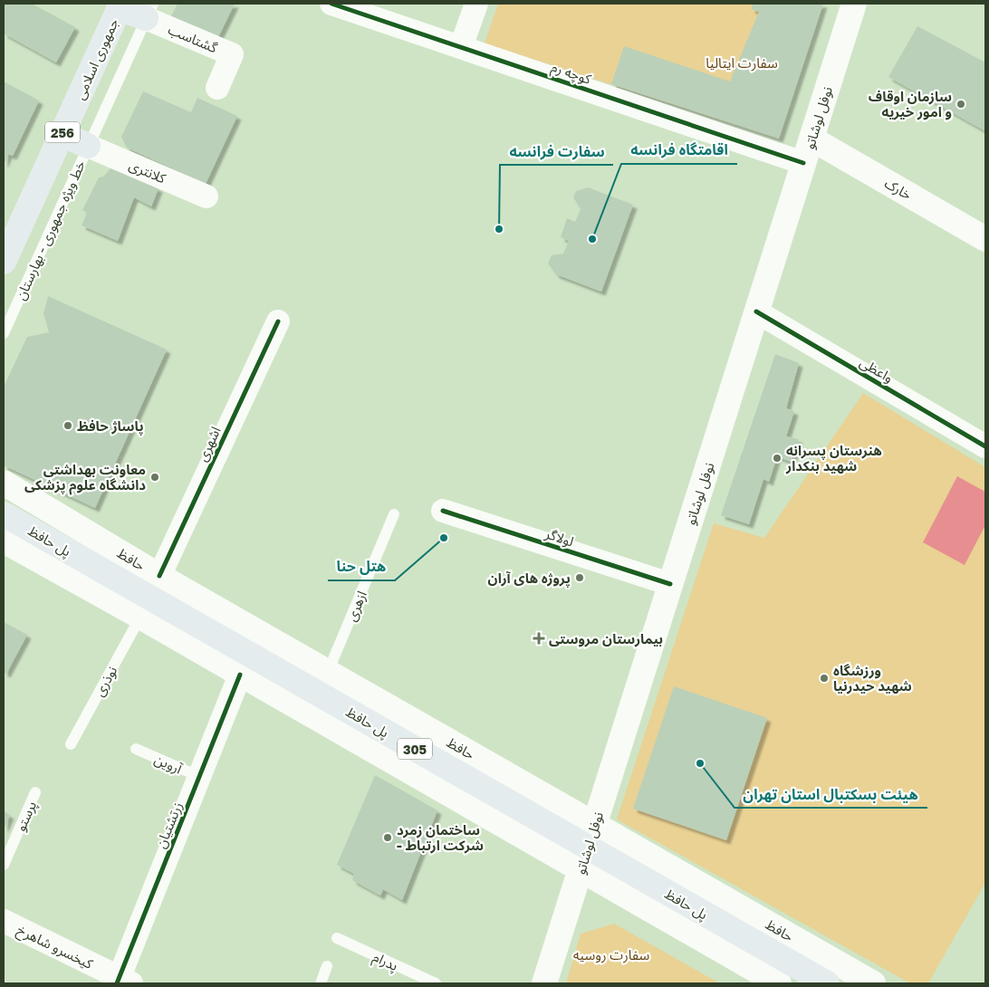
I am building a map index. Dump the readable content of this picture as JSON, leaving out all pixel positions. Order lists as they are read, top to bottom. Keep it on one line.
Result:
{"streets":{"main road":["جمهوری اسلامی","نوفل لوشاتو","256","خارک","پل حافظ","حافظ","305"],"street":["گشتاسب","کوچه رم","کلانتری","واعظی","اشهری","لولاگر","زرتشتیان","کیخسرو شاهرخ"],"lane":["خط ویژه جمهوری - بهارستان","ازهری","نوذری","آروین","پرستو","پدرام"]},"crossings":[["گشتاسب","خط ویژه جمهوری - بهارستان"],["کوچه رم","نوفل لوشاتو"],["نوفل لوشاتو","خارک"],["نوفل لوشاتو","واعظی"],["نوفل لوشاتو","لولاگر"],["نوفل لوشاتو","حافظ"],["کلانتری","خط ویژه جمهوری - بهارستان"],["اشهری","حافظ"],["پل حافظ","حافظ"],["حافظ","ازهری"],["آروین","زرتشتیان"],["زرتشتیان","کیخسرو شاهرخ"]],"parks":["سفارت ایتالیا","سفارت روسیه"],"places":{"other":["سازمان اوقاف و امور خيريه","سفارت فرانسه","اقامتگاه فرانسه","پاساژ حافظ","هنرستان پسرانه شهید بنکدار","معاونت بهداشتی دانشگاه علوم پزشکی","هتل حنا","پروژه های آران","ورزشگاه شهید حیدرنیا","هیئت بسکتبال استان تهران","ساختمان زمرد - شرکت ارتباط"],"health":["بیمارستان مروستی"]}}
